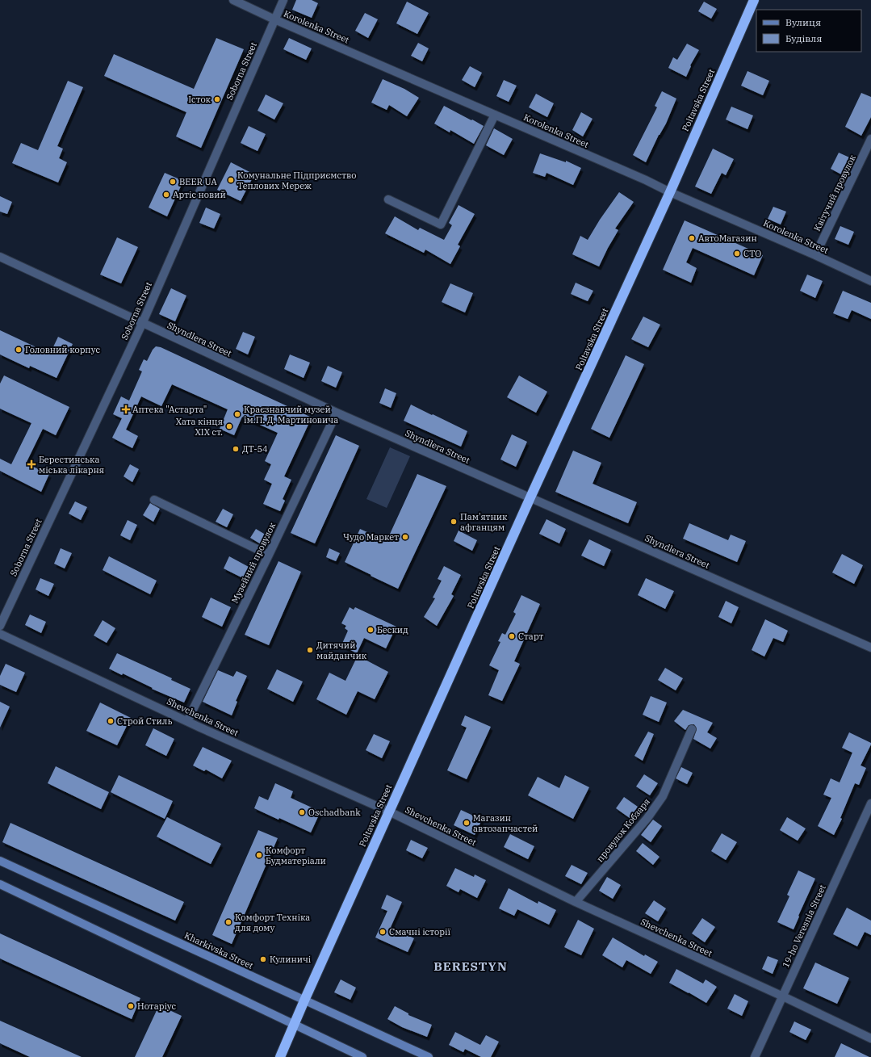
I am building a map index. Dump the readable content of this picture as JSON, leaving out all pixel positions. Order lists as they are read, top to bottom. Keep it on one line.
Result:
{"streets":{"highway":["Poltavska Street"],"street":["Korolenka Street","Soborna Street","Квітучий провулок","Shyndlera Street","Музейний провулок","Shevchenka Street","провулок Кобзаря","19-ho Veresnia Street","Kharkivska Street"]},"crossings":[["Korolenka Street","Soborna Street"],["Korolenka Street","Poltavska Street"],["Korolenka Street","Квітучий провулок"],["Soborna Street","Shyndlera Street"],["Poltavska Street","Shyndlera Street"],["Poltavska Street","Shevchenka Street"],["Poltavska Street","Kharkivska Street"],["Shyndlera Street","Музейний провулок"],["Музейний провулок","Shevchenka Street"],["Shevchenka Street","провулок Кобзаря"],["Shevchenka Street","19-ho Veresnia Street"]],"districts":["BERESTYN"],"places":{"other":["Істок","Комунальне Підприємство Теплових Мереж","BEER UA","Артіс новий","АвтоМагазин","СТО","Головний корпус","Краєзнавчий музей ім.П. Д. Мартиновича","Хата кінця XIX ст.","ДТ-54","Пам'ятник афганцям","Чудо Маркет","Бескид","Старт","Дитячий майданчик","Строй Стиль","Oschadbank","Магазин автозапчастей","Комфорт Будматеріали","Комфорт Техніка для дому","Смачні історії","Кулиничі","Нотаріус"],"health":["Аптека \"Астарта\"","Берестинська міська лікарня"]},"legend":["Вулиця","Будівля"]}
